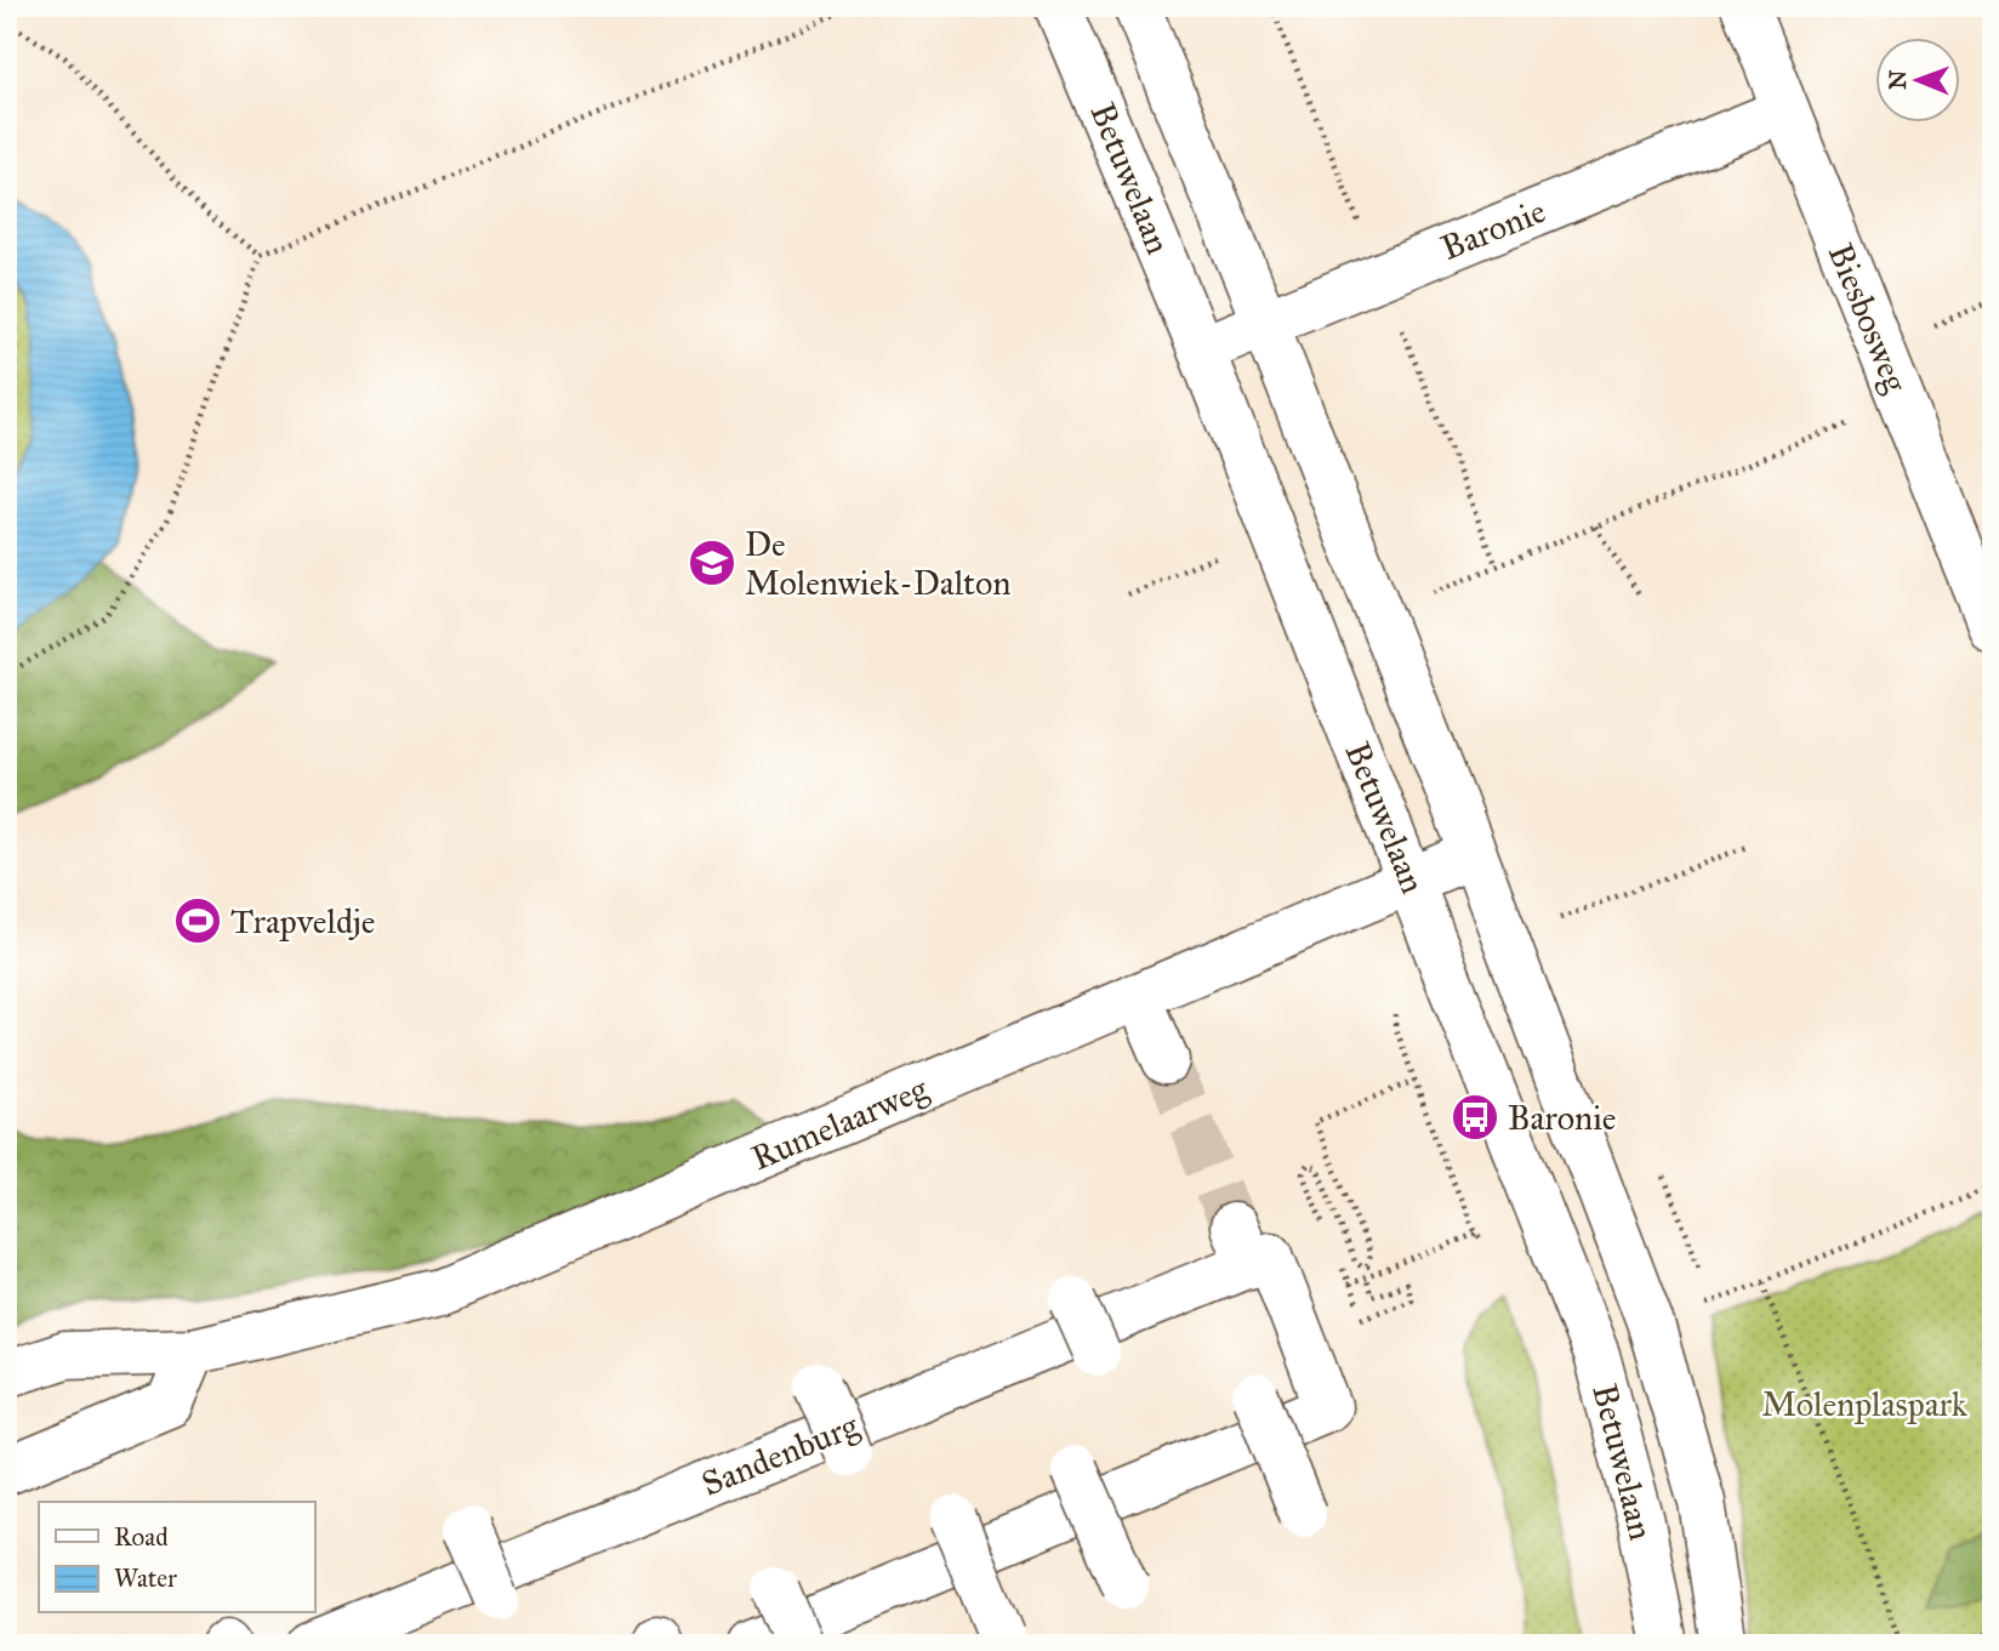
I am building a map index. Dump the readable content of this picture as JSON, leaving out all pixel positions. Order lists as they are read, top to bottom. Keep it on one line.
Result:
{"streets":{"street":["Betuwelaan","Baronie","Biesbosweg","Rumelaarweg","Sandenburg"]},"crossings":[["Betuwelaan","Baronie"],["Betuwelaan","Rumelaarweg"],["Baronie","Biesbosweg"]],"parks":["Molenplaspark"],"places":{"school or university":["De Molenwiek-Dalton"],"sports":["Trapveldje"],"bus stop":["Baronie"]},"legend":["Road","Water"],"north":"left"}
